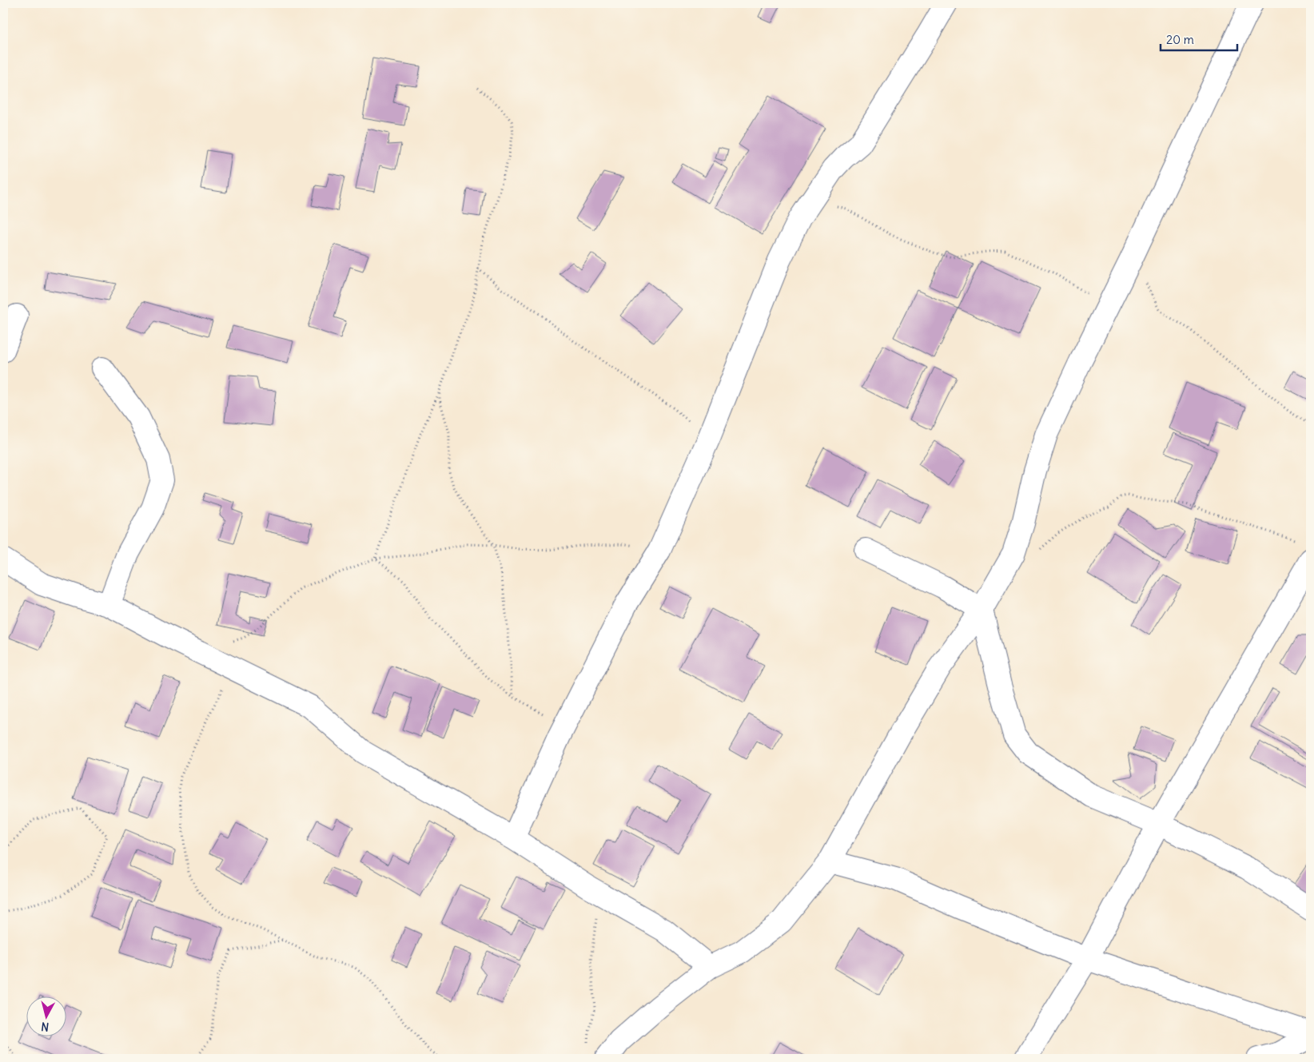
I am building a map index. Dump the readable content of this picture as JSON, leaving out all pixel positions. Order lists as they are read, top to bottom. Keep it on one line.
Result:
{"scale_bar":"20 m","north":"bottom"}
